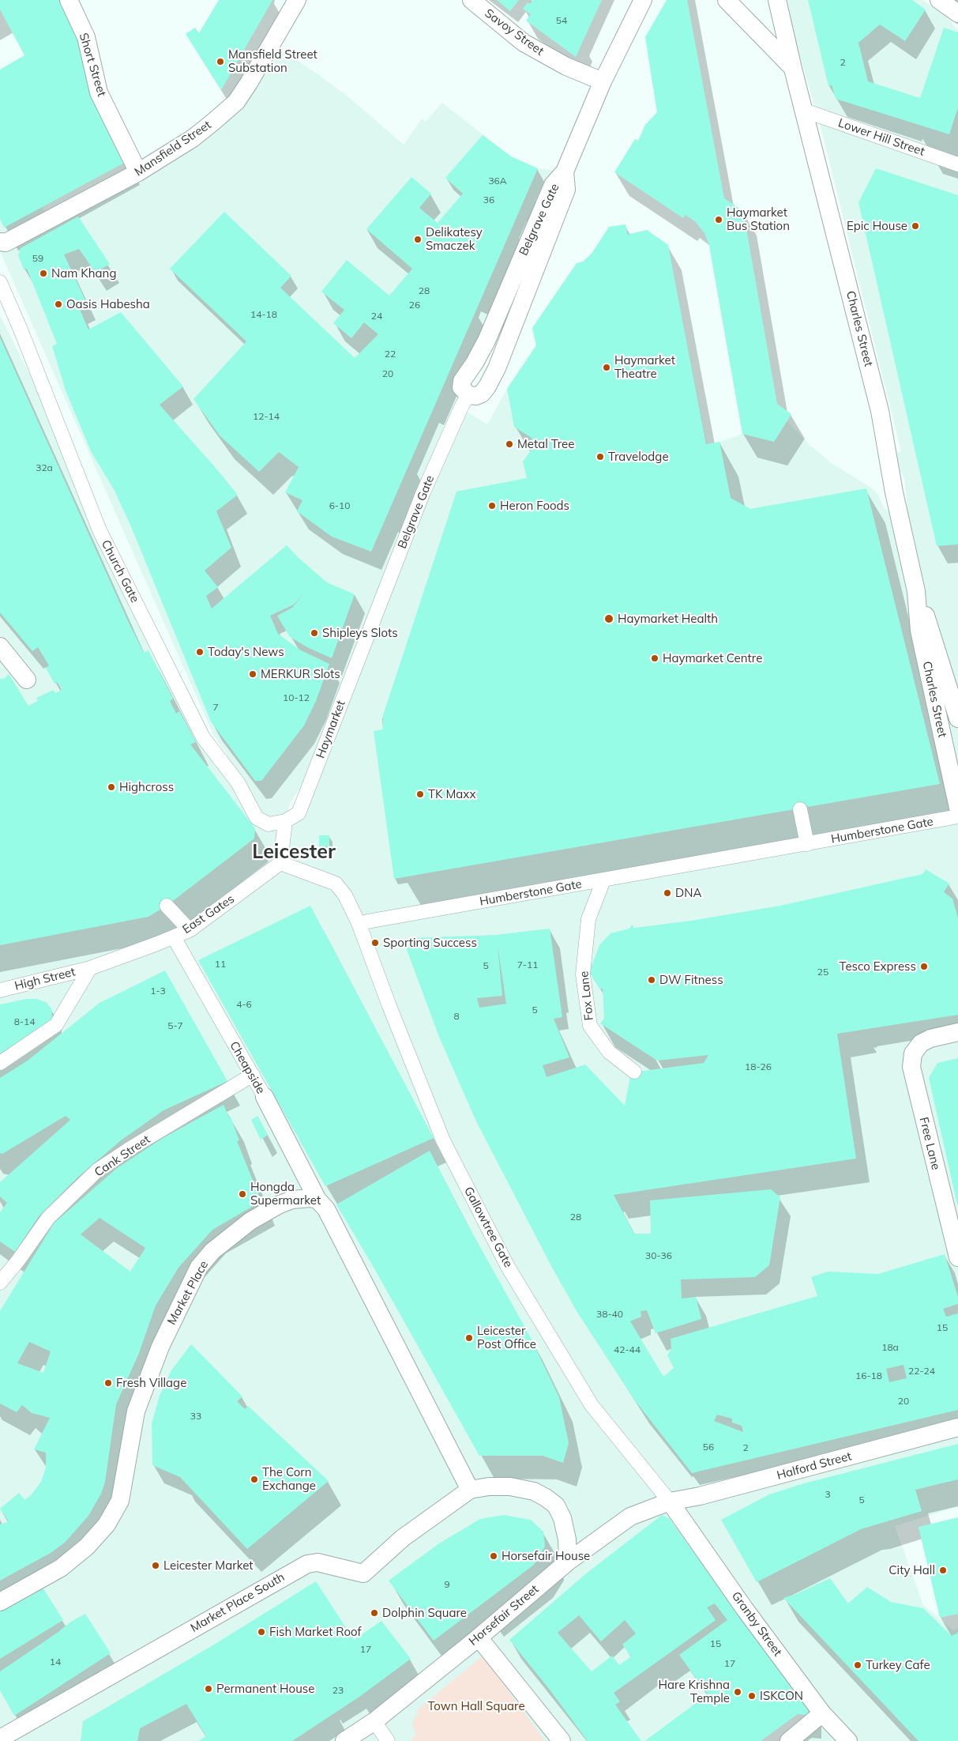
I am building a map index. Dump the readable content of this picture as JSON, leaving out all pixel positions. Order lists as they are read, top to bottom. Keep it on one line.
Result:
{"streets":{"street":["Savoy Street","Short Street","Lower Hill Street","Mansfield Street","Belgrave Gate","Charles Street","Church Gate","Haymarket","Humberstone Gate","East Gates","High Street","Fox Lane","Cheapside","Free Lane","Cank Street","Gallowtree Gate","Market Place","Halford Street","Market Place South","Horsefair Street","Granby Street"]},"crossings":[["Savoy Street","Belgrave Gate"],["Short Street","Mansfield Street"],["Lower Hill Street","Charles Street"],["Belgrave Gate","Haymarket"],["Church Gate","Haymarket"],["Humberstone Gate","Fox Lane"],["Humberstone Gate","Gallowtree Gate"],["East Gates","High Street"],["East Gates","Cheapside"],["Cheapside","Cank Street"],["Cheapside","Market Place"],["Gallowtree Gate","Halford Street"],["Gallowtree Gate","Horsefair Street"],["Gallowtree Gate","Granby Street"],["Halford Street","Horsefair Street"],["Halford Street","Granby Street"],["Horsefair Street","Granby Street"]],"districts":["Leicester"],"parks":["Town Hall Square"],"places":["Mansfield Street Substation","Haymarket Bus Station","Epic House","Delikatesy Smaczek","Nam Khang","Oasis Habesha","Haymarket Theatre","Metal Tree","Travelodge","Heron Foods","Haymarket Health","Shipleys Slots","Today's News","Haymarket Centre","MERKUR Slots","Highcross","TK Maxx","DNA","Sporting Success","Tesco Express","DW Fitness","Hongda Supermarket","Leicester Post Office","Fresh Village","The Corn Exchange","Horsefair House","Leicester Market","City Hall","Dolphin Square","Fish Market Roof","Turkey Cafe","Permanent House","Hare Krishna Temple","ISKCON"],"house_numbers":["54","2","36A","36","59","28","26","14-18","24","22","20","12-14","32a","6-10","10-12","7","11","7-11","5","25","1-3","4-6","5","8","8-14","5-7","18-26","28","30-36","38-40","15","18a","42-44","22-24","16-18","20","33","56","2","3","5","9","15","17","14","17","23"]}
